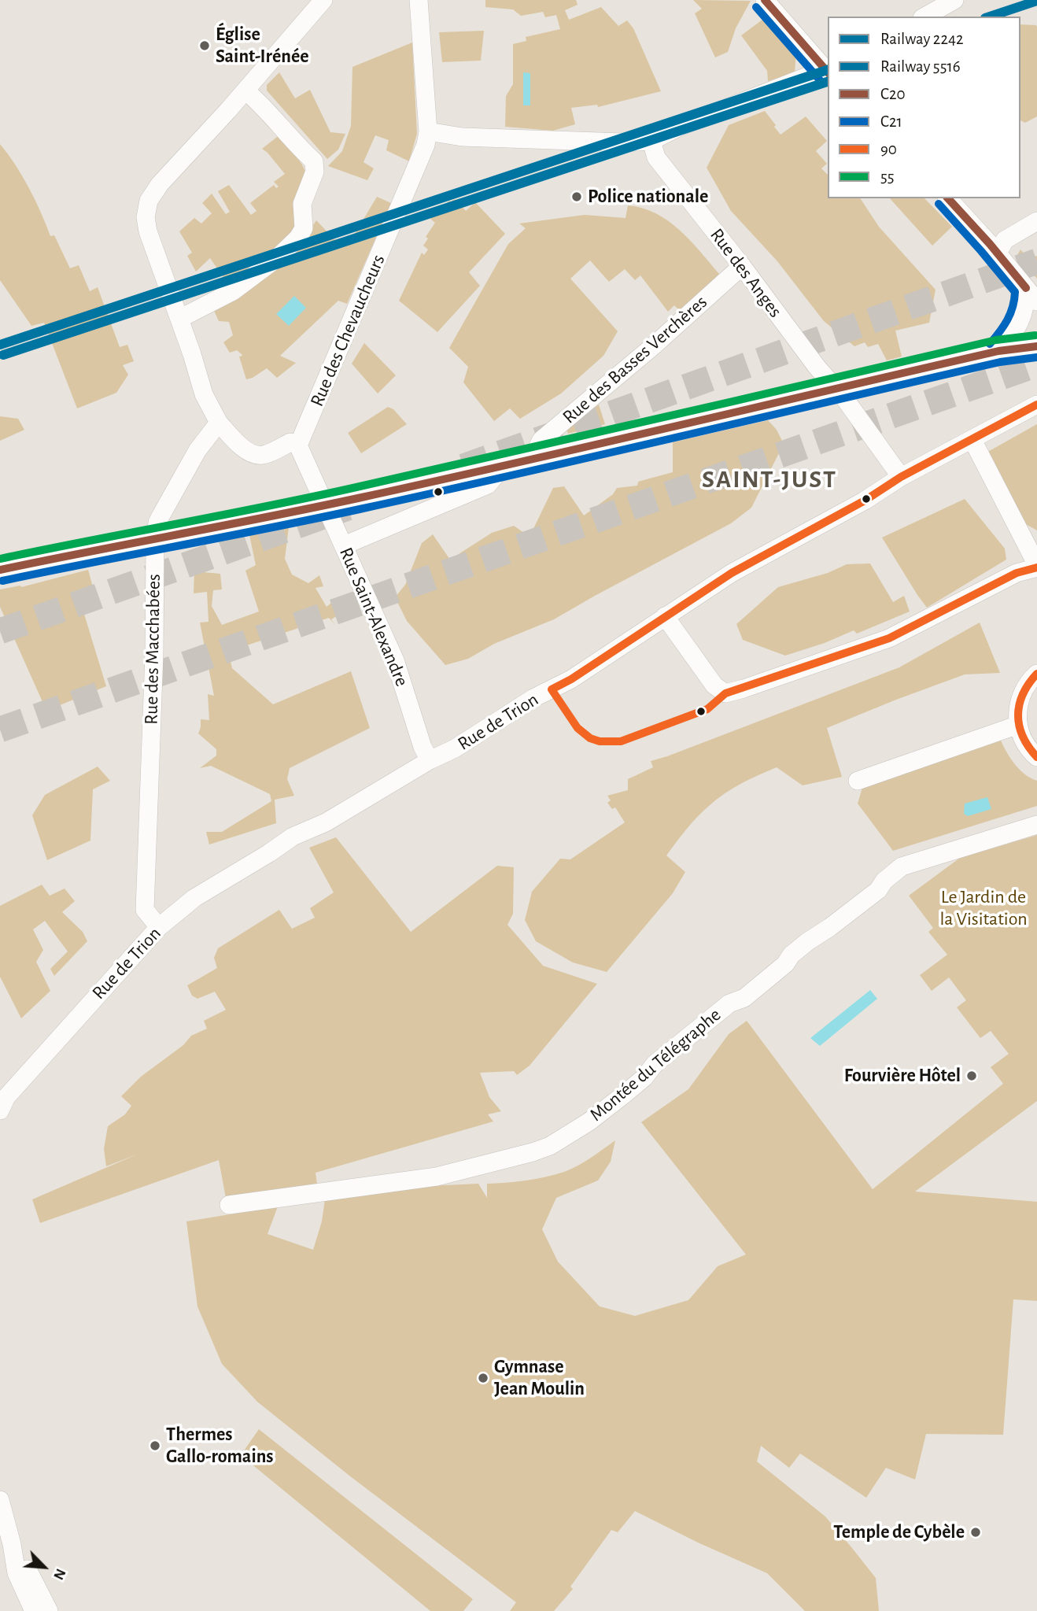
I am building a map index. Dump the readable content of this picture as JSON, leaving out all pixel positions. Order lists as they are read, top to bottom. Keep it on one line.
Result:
{"streets":{"street":["Rue des Anges","Rue des Chevaucheurs","Rue des Basses Verchères","Rue Saint-Alexandre","Rue des Macchabées","Rue de Trion","Montée du Télégraphe"]},"crossings":[["Rue des Anges","Rue des Basses Verchères"],["Rue des Anges","Rue de Trion"],["Rue des Chevaucheurs","Rue Saint-Alexandre"],["Rue Saint-Alexandre","Rue de Trion"],["Rue des Macchabées","Rue de Trion"]],"districts":["SAINT-JUST"],"parks":["Le Jardin de la Visitation"],"places":["Église Saint-Irénée","Police nationale","Fourvière Hôtel","Gymnase Jean Moulin","Thermes Gallo-romains","Temple de Cybèle"],"lines":["transit line C20","rail line 2242","transit line C21","rail line 5516","transit line 55","transit line 90"],"legend":["Railway 2242","Railway 5516","C20","C21","90","55"],"north":"bottom right"}
